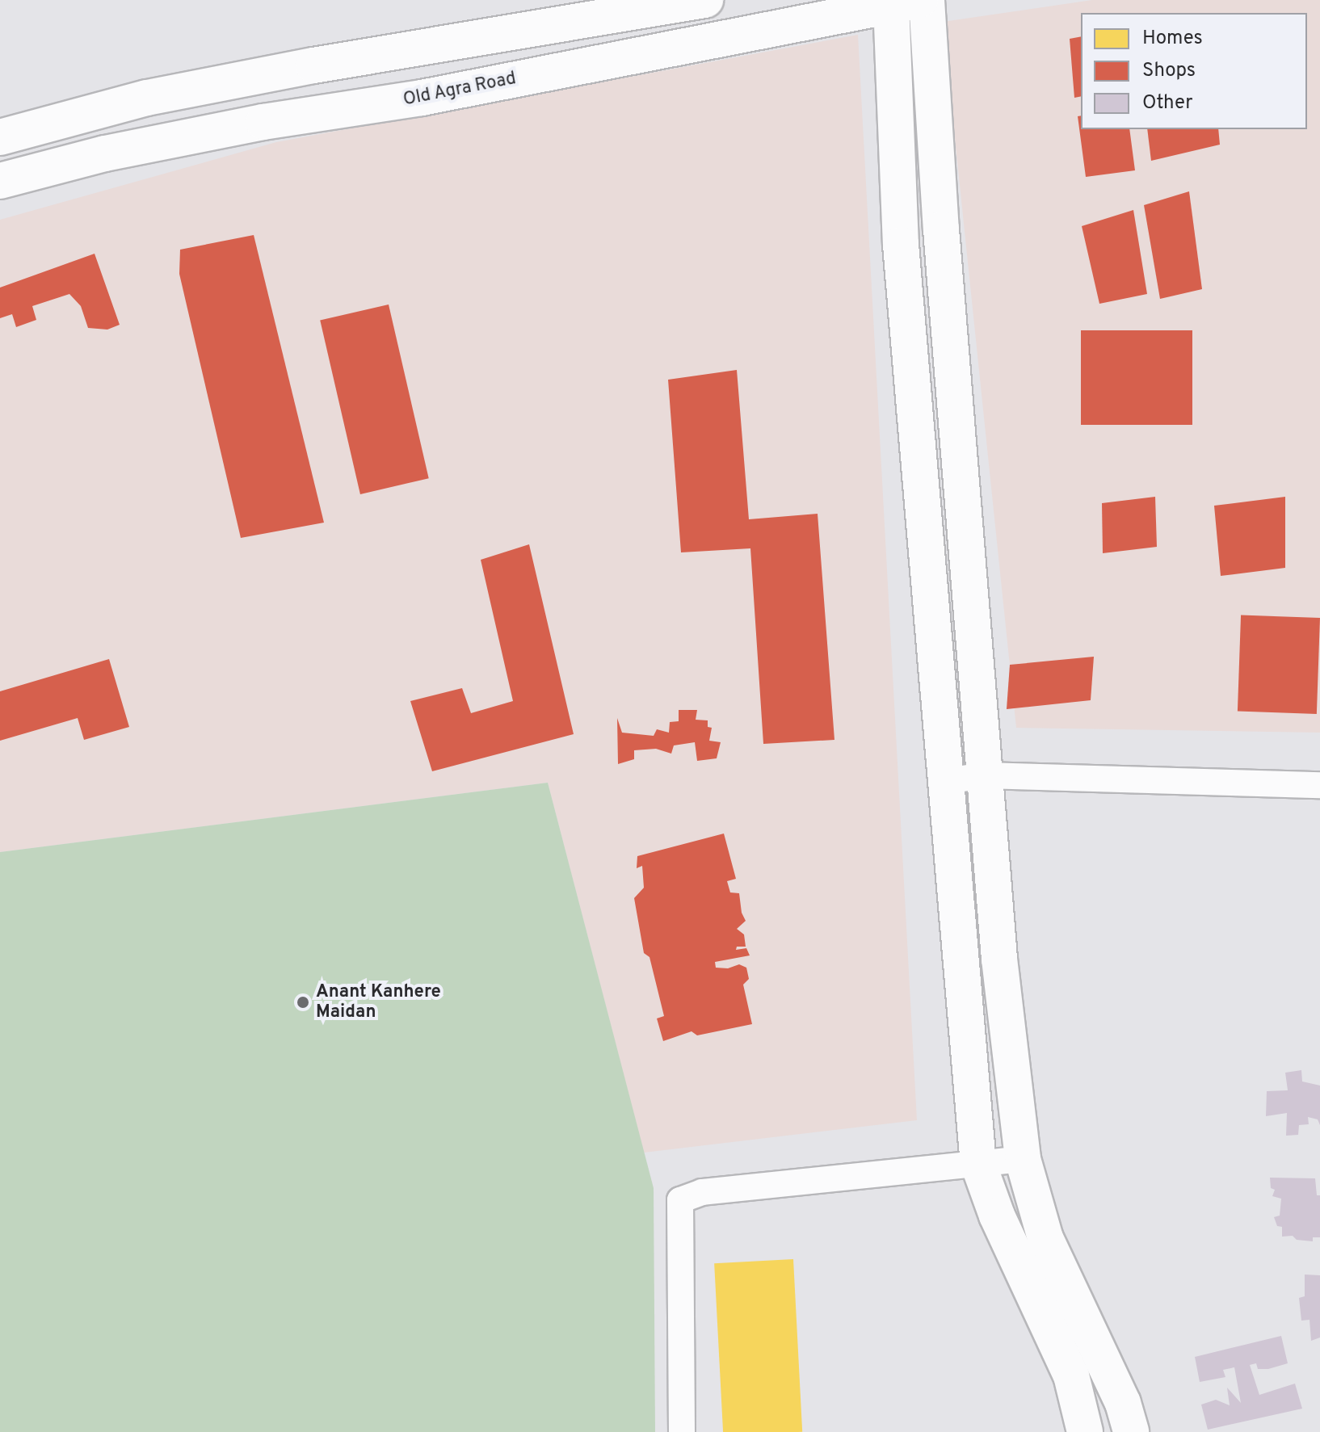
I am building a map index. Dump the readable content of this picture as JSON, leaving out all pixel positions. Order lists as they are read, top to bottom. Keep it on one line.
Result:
{"streets":{"main road":["Old Agra Road"]},"places":["Anant Kanhere Maidan"],"legend":["Homes","Shops","Other"]}
